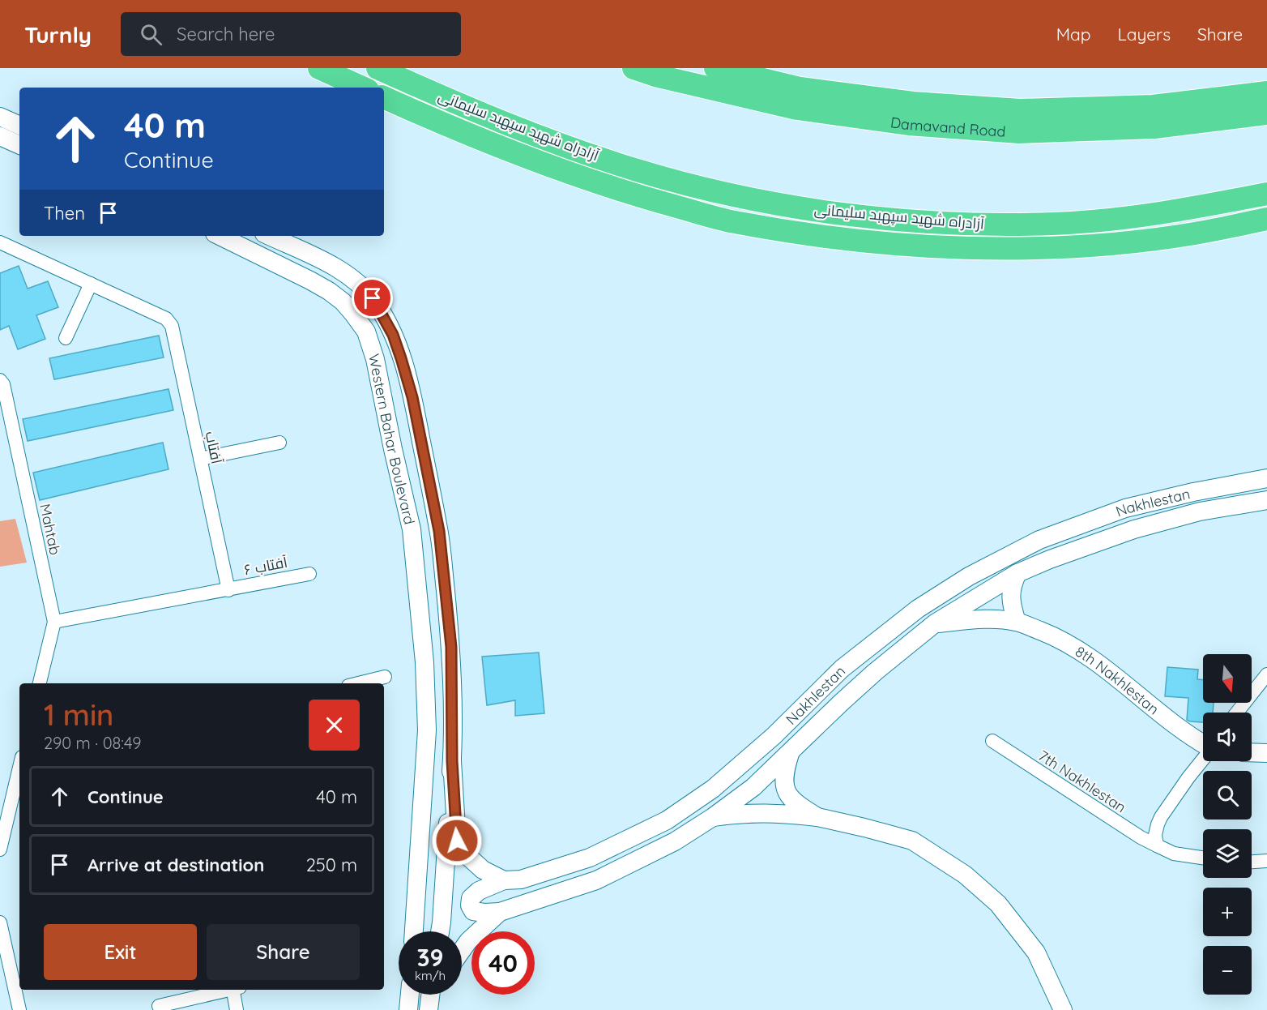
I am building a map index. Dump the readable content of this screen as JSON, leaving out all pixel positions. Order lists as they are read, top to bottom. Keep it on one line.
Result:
{"streets":{"highway":["آزادراه شهید سپهبد سلیمانی","Damavand Road"],"street":["Western Bahar Boulevard","آفتاب","Nakhlestan","Mahtab","آفتاب ۶","8th Nakhlestan","7th Nakhlestan"]},"crossings":[["آفتاب","آفتاب ۶"],["Nakhlestan","8th Nakhlestan"]],"north":"bottom","page":{"header":"Turnly","search":"Search here","nav":["Map","Layers","Share"],"turn":["40 m","Continue"],"then":"Then","map_buttons":["+","−"],"heading":["1 min","290 m · 08:49"],"list":[{"name":"Continue","value":"40 m"},{"name":"Arrive at destination","value":"250 m"}],"buttons":["Exit","Share"],"speed":"39 km/h","limit":"40"}}
